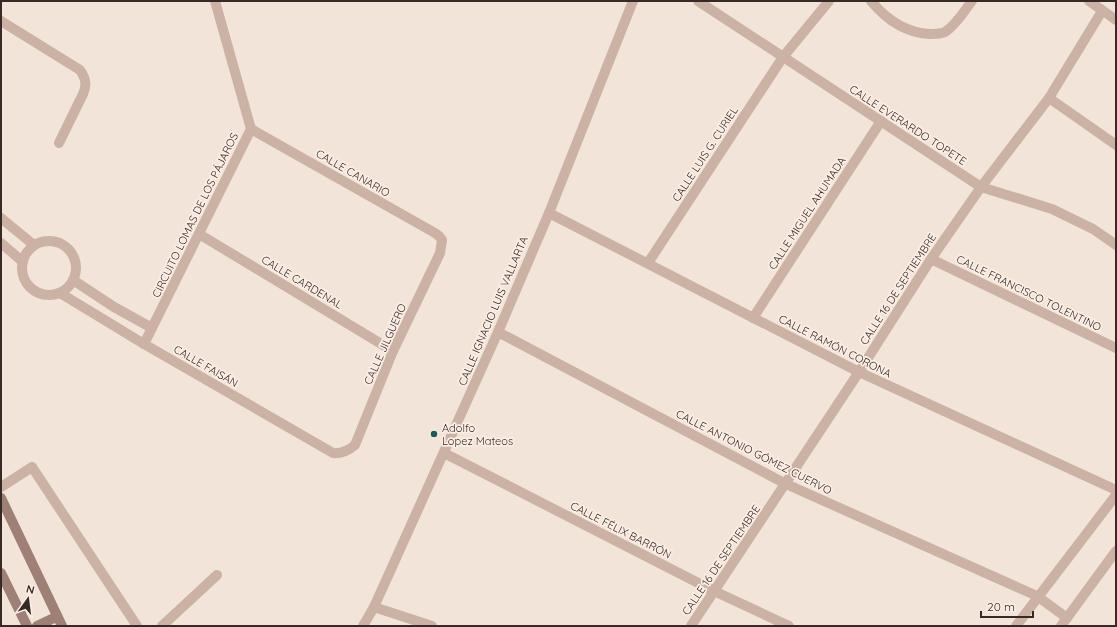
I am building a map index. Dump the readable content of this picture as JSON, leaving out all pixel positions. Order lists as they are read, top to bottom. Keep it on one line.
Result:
{"streets":{"street":["CALLE EVERARDO TOPETE","CALLE LUIS G. CURIEL","CALLE CANARIO","CALLE MIGUEL AHUMADA","CIRCUITO LOMAS DE LOS PÁJAROS","CALLE CARDENAL","CALLE 16 DE SEPTIEMBRE","CALLE FRANCISCO TOLENTINO","CALLE IGNACIO LUIS VALLARTA","CALLE JILGUERO","CALLE RAMÓN CORONA","CALLE FAISÁN","CALLE ANTONIO GÓMEZ CUERVO","CALLE FÉLIX BARRÓN"]},"crossings":[["CALLE EVERARDO TOPETE","CALLE LUIS G. CURIEL"],["CALLE EVERARDO TOPETE","CALLE MIGUEL AHUMADA"],["CALLE EVERARDO TOPETE","CALLE 16 DE SEPTIEMBRE"],["CALLE LUIS G. CURIEL","CALLE RAMÓN CORONA"],["CALLE CANARIO","CIRCUITO LOMAS DE LOS PÁJAROS"],["CALLE CANARIO","CALLE JILGUERO"],["CALLE MIGUEL AHUMADA","CALLE RAMÓN CORONA"],["CIRCUITO LOMAS DE LOS PÁJAROS","CALLE CARDENAL"],["CIRCUITO LOMAS DE LOS PÁJAROS","CALLE FAISÁN"],["CALLE CARDENAL","CALLE JILGUERO"],["CALLE 16 DE SEPTIEMBRE","CALLE FRANCISCO TOLENTINO"],["CALLE 16 DE SEPTIEMBRE","CALLE RAMÓN CORONA"],["CALLE 16 DE SEPTIEMBRE","CALLE ANTONIO GÓMEZ CUERVO"],["CALLE 16 DE SEPTIEMBRE","CALLE FÉLIX BARRÓN"],["CALLE IGNACIO LUIS VALLARTA","CALLE RAMÓN CORONA"],["CALLE IGNACIO LUIS VALLARTA","CALLE ANTONIO GÓMEZ CUERVO"],["CALLE IGNACIO LUIS VALLARTA","CALLE FÉLIX BARRÓN"],["CALLE JILGUERO","CALLE FAISÁN"]],"places":["Adolfo Lopez Mateos"],"scale_bar":"20 m","north":"top"}
